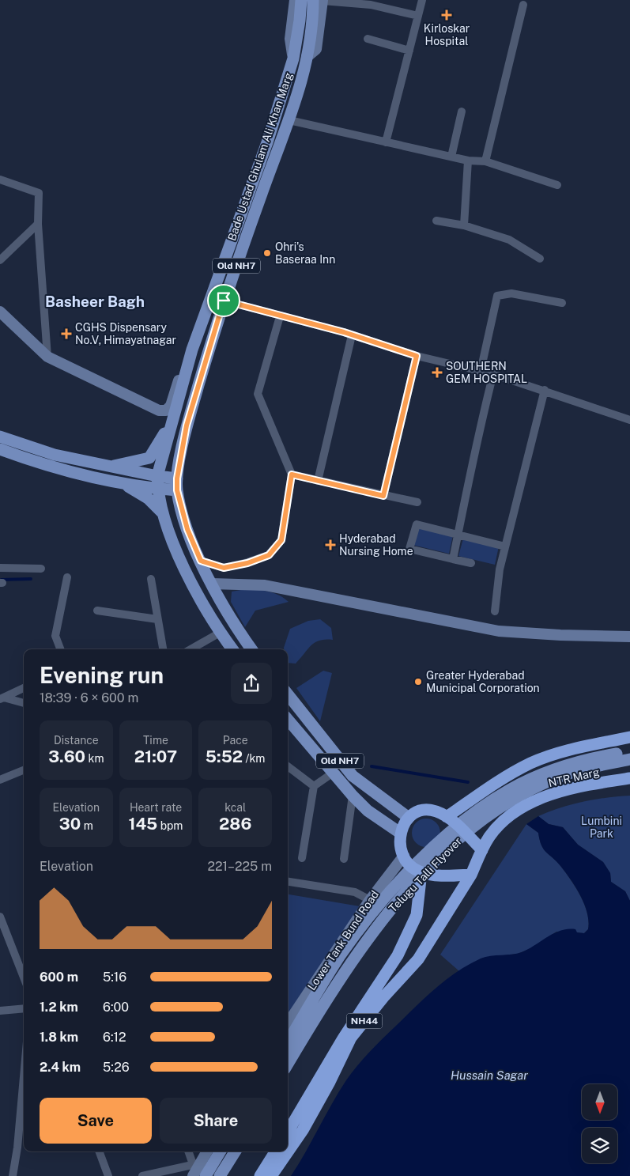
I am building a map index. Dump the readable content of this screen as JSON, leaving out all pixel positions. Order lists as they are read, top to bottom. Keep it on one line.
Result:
{"streets":{"highway":["NTR Marg","NH44"],"main road":["Bade Ustad Ghulam Ali Khan Marg","Old NH7","Telugu Talli Flyover"],"street":["Lower Tank Bund Road"]},"crossings":[["Bade Ustad Ghulam Ali Khan Marg","Old NH7"],["Old NH7","NTR Marg"],["Old NH7","Lower Tank Bund Road"],["Old NH7","NH44"],["NTR Marg","Lower Tank Bund Road"],["NTR Marg","NH44"],["Lower Tank Bund Road","NH44"]],"districts":["Basheer Bagh"],"water":["Hussain Sagar"],"parks":["Lumbini Park"],"places":{"health":["Kirloskar Hospital","CGHS Dispensary No.V, Himayatnagar","SOUTHERN GEM HOSPITAL","Hyderabad Nursing Home"],"other":["Ohri's Baseraa Inn","Greater Hyderabad Municipal Corporation"]},"north":"bottom","page":{"heading":["Evening run","18:39 · 6 × 600 m"],"stats":[["Distance","3.60 km"],["Time","21:07"],["Pace","5:52 /km"],["Elevation","30 m"],["Heart rate","145 bpm"],["kcal","286"]],"chart":["Elevation","221–225 m"],"list":[{"name":"600 m","note":"5:16"},{"name":"1.2 km","note":"6:00"},{"name":"1.8 km","note":"6:12"},{"name":"2.4 km","note":"5:26"}],"buttons":["Save","Share"]}}
